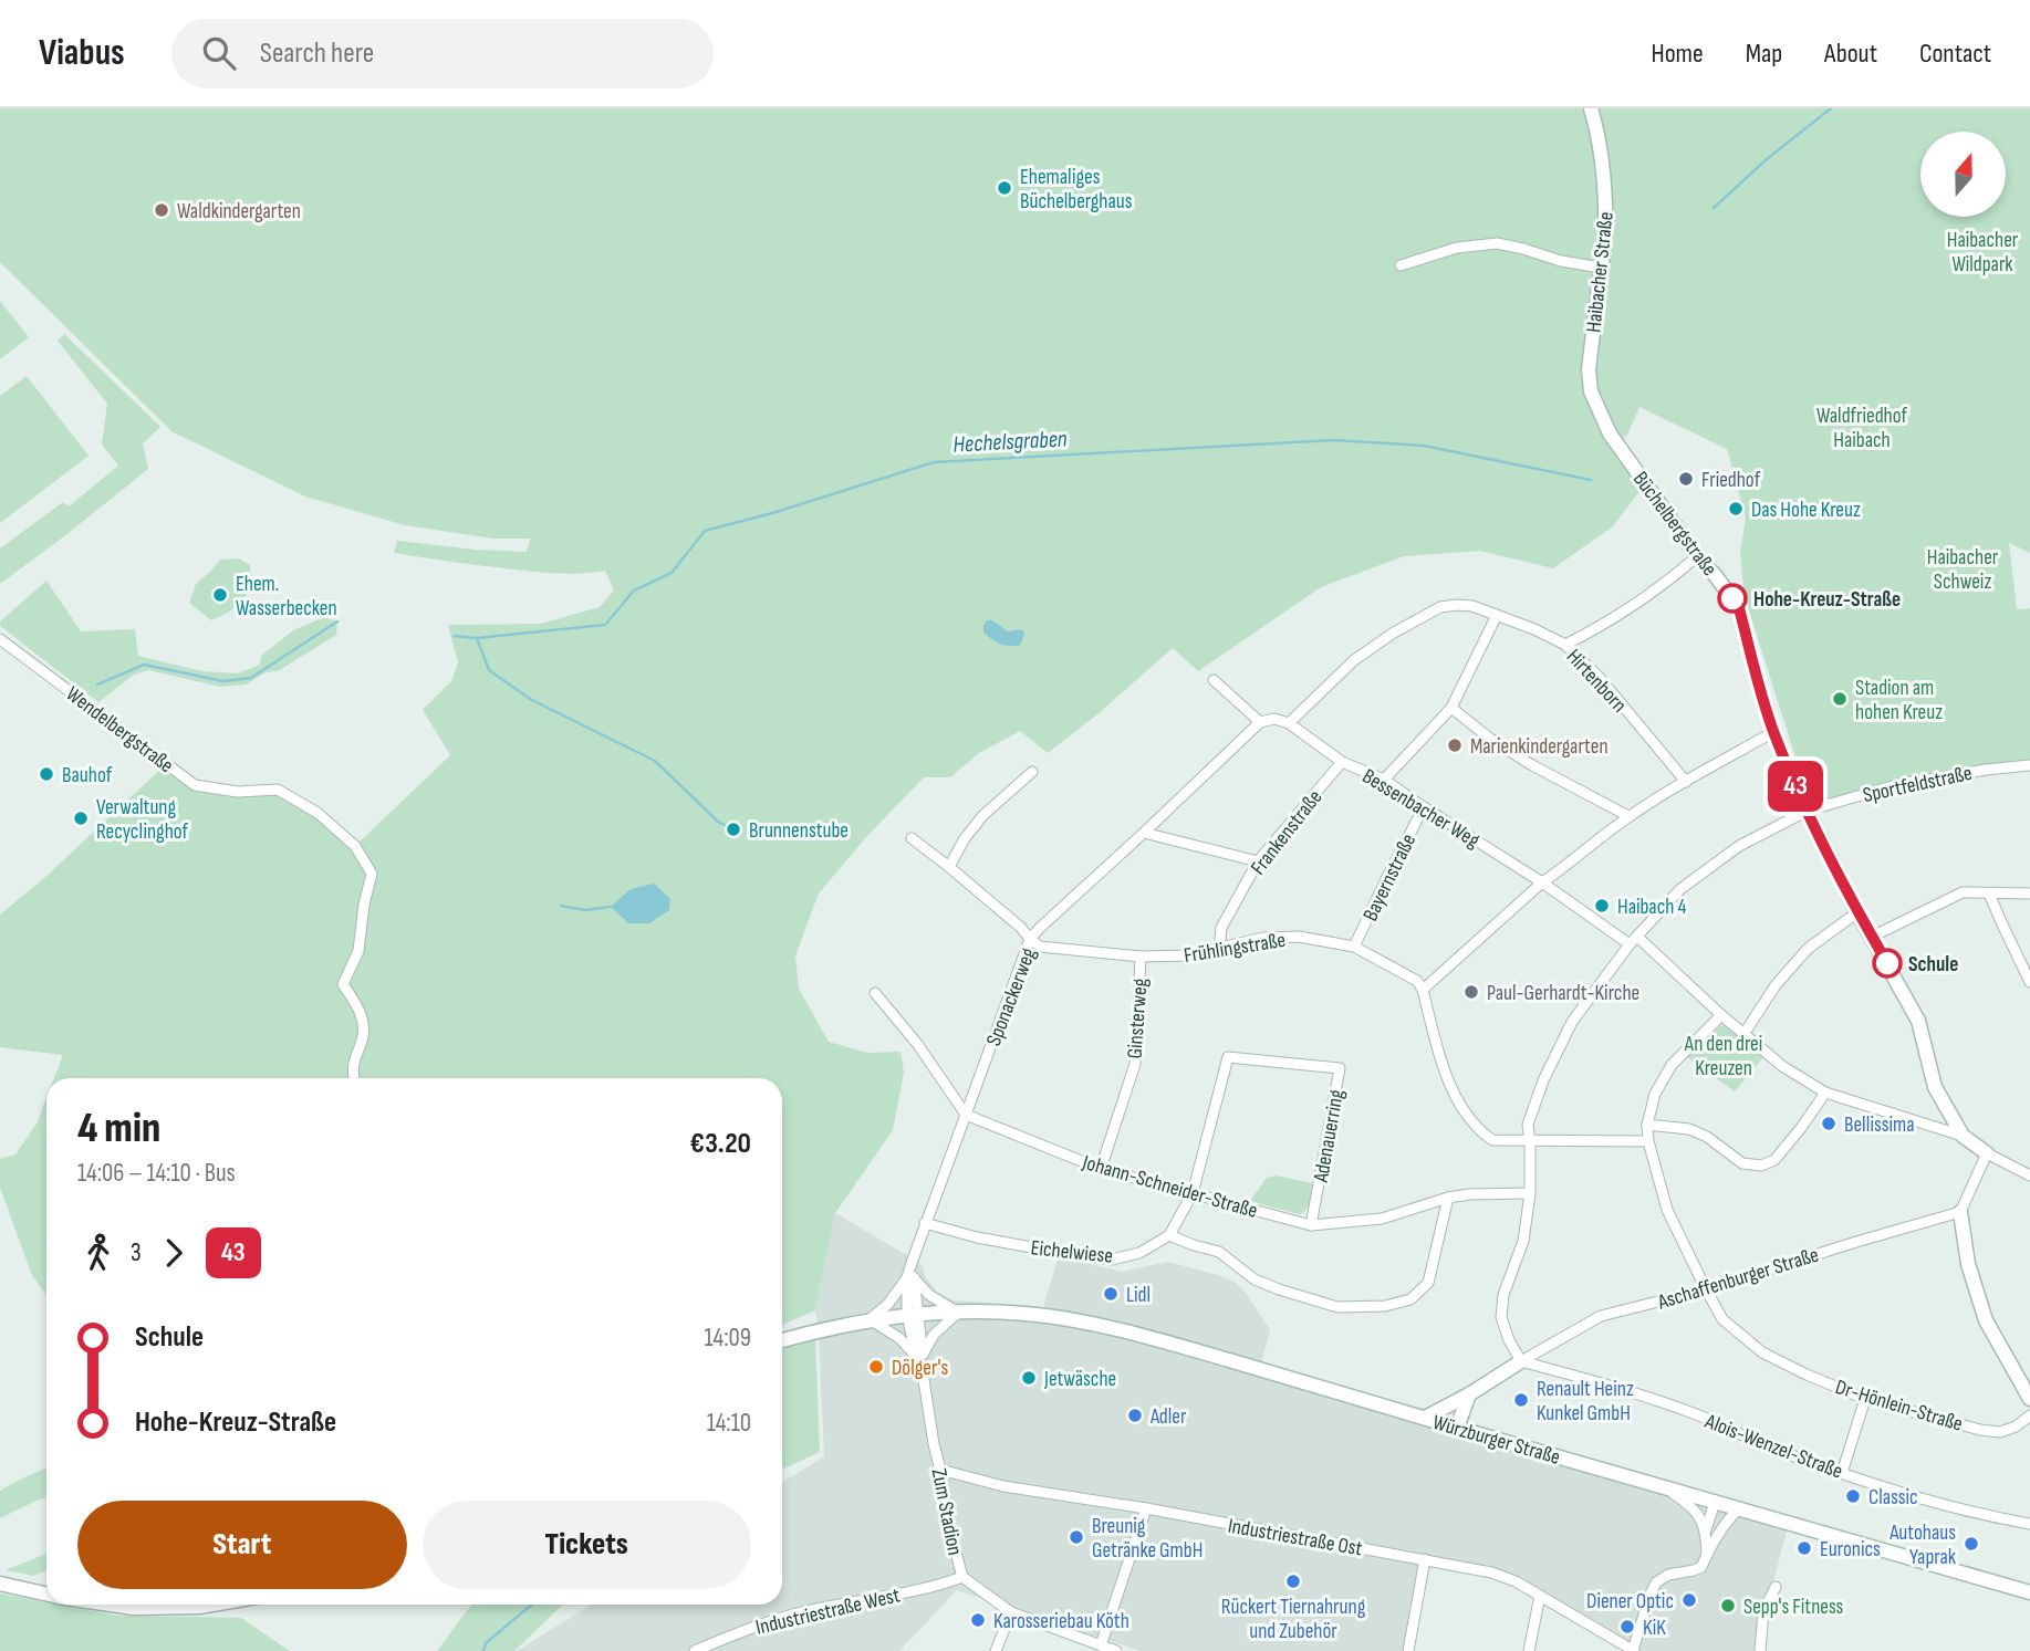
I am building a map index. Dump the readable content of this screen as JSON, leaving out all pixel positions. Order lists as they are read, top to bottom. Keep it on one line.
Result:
{"streets":{"main road":["Haibacher Straße","Büchelbergstraße","Aschaffenburger Straße","Würzburger Straße"],"street":["Hirtenborn","Wendelbergstraße","Sportfeldstraße","Bessenbacher Weg","Frankenstraße","Bayernstraße","Frühlingstraße","Sponackerweg","Ginsterweg","Adenauerring","Johann-Schneider-Straße","Eichelwiese","Dr-Hönlein-Straße","Alois-Wenzel-Straße","Zum Stadion","Industriestraße Ost","Industriestraße West"]},"crossings":[["Haibacher Straße","Büchelbergstraße"],["Büchelbergstraße","Sportfeldstraße"],["Büchelbergstraße","Bessenbacher Weg"],["Hirtenborn","Bessenbacher Weg"],["Sportfeldstraße","Bessenbacher Weg"],["Sportfeldstraße","Johann-Schneider-Straße"],["Sportfeldstraße","Aschaffenburger Straße"],["Sportfeldstraße","Alois-Wenzel-Straße"],["Bessenbacher Weg","Frankenstraße"],["Bessenbacher Weg","Bayernstraße"],["Frankenstraße","Frühlingstraße"],["Bayernstraße","Frühlingstraße"],["Frühlingstraße","Sponackerweg"],["Frühlingstraße","Ginsterweg"],["Sponackerweg","Johann-Schneider-Straße"],["Sponackerweg","Eichelwiese"],["Sponackerweg","Würzburger Straße"],["Sponackerweg","Zum Stadion"],["Ginsterweg","Johann-Schneider-Straße"],["Adenauerring","Johann-Schneider-Straße"],["Aschaffenburger Straße","Dr-Hönlein-Straße"],["Aschaffenburger Straße","Würzburger Straße"],["Aschaffenburger Straße","Alois-Wenzel-Straße"],["Würzburger Straße","Zum Stadion"],["Zum Stadion","Industriestraße Ost"],["Zum Stadion","Industriestraße West"]],"water":["Hechelsgraben"],"parks":["Haibacher Wildpark","Waldfriedhof Haibach","Haibacher Schweiz","An den drei Kreuzen"],"places":["Ehemaliges Büchelberghaus","Waldkindergarten","Friedhof","Das Hohe Kreuz","Ehem. Wasserbecken","Hohe-Kreuz-Straße","Stadion am hohen Kreuz","Marienkindergarten","Bauhof","Verwaltung Recyclinghof","Brunnenstube","Haibach 4","Schule","Paul-Gerhardt-Kirche","Bellissima","Lidl","Dölger's","Jetwäsche","Renault Heinz Kunkel GmbH","Adler","Classic","Breunig Getränke GmbH","Autohaus Yaprak","Euronics","Rückert Tiernahrung und Zubehör","Diener Optic","Sepp's Fitness","Karosseriebau Köth","KiK"],"lines":["bus line 43"],"north":"top","page":{"header":"Viabus","search":"Search here","nav":["Home","Map","About","Contact"],"on_map":"43","heading":["4 min","14:06 – 14:10 · Bus","€3.20"],"legs":["3","43"],"list":[{"name":"Schule","value":"14:09"},{"name":"Hohe-Kreuz-Straße","value":"14:10"}],"buttons":["Start","Tickets"]}}
